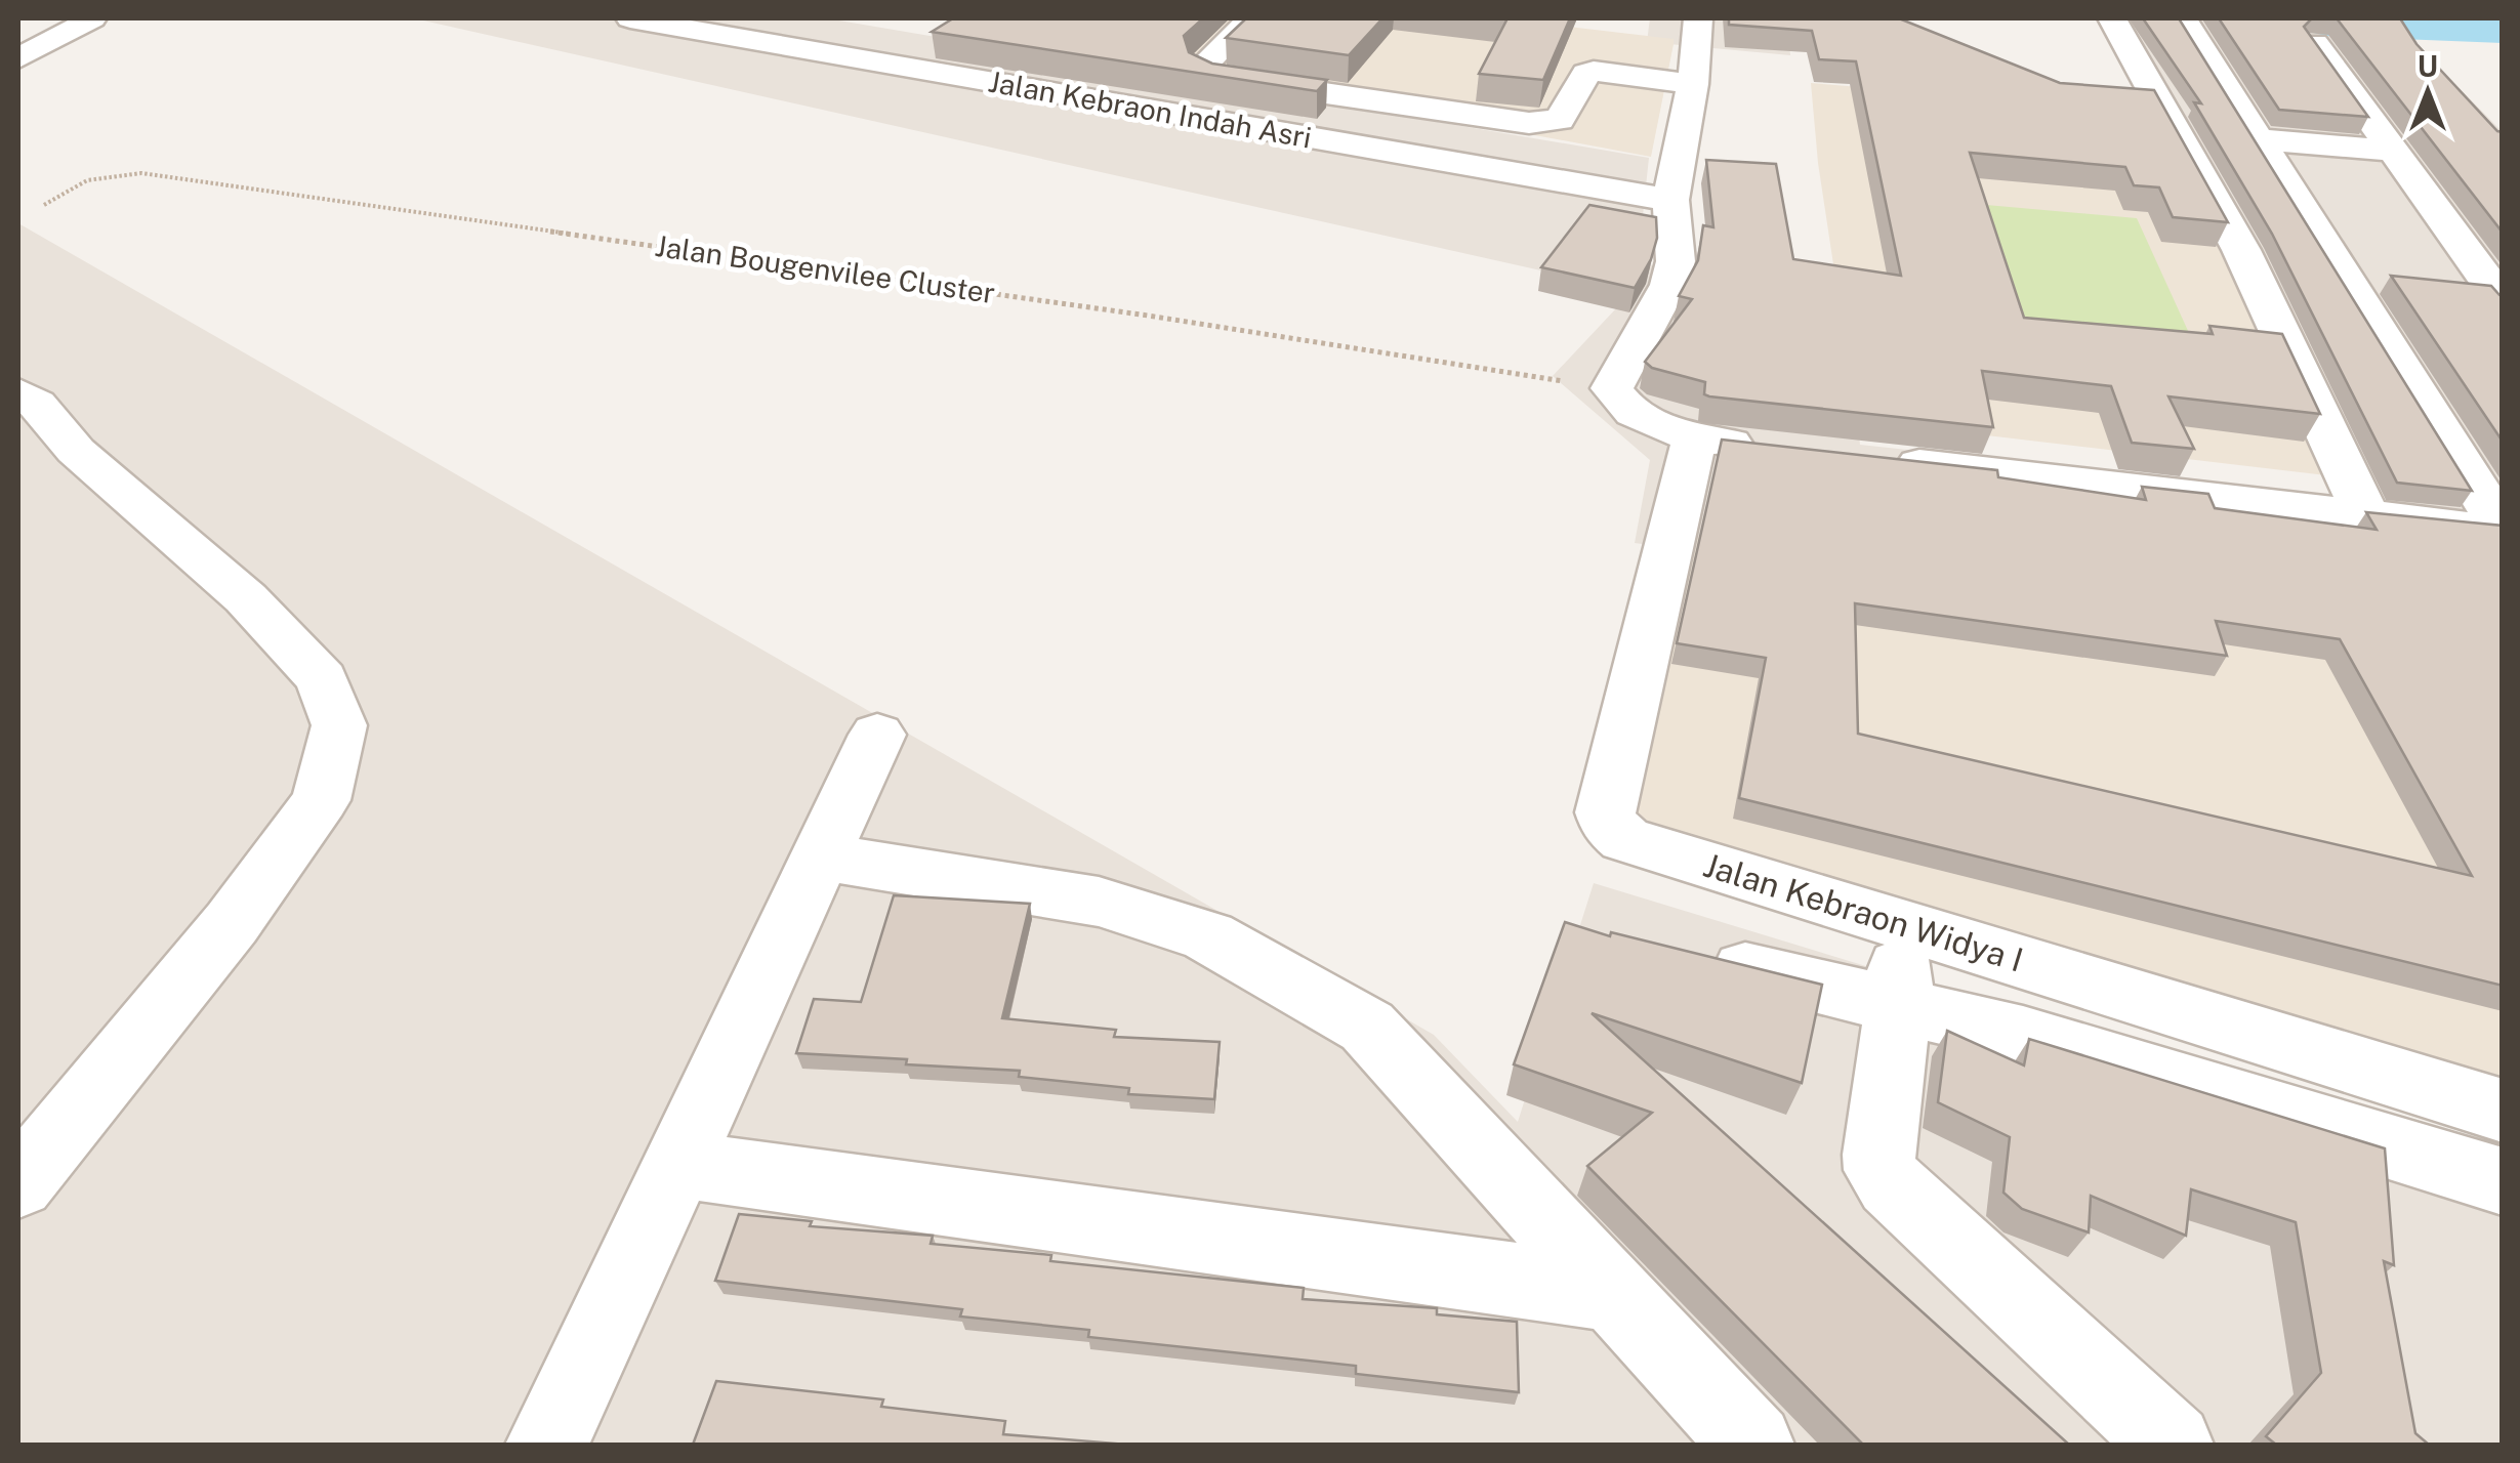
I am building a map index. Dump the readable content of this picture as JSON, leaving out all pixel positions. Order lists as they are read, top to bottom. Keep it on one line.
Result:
{"streets":{"street":["Jalan Kebraon Indah Asri","Jalan Kebraon Widya I"],"path":["Jalan Bougenvilee Cluster"]},"north":"top"}
